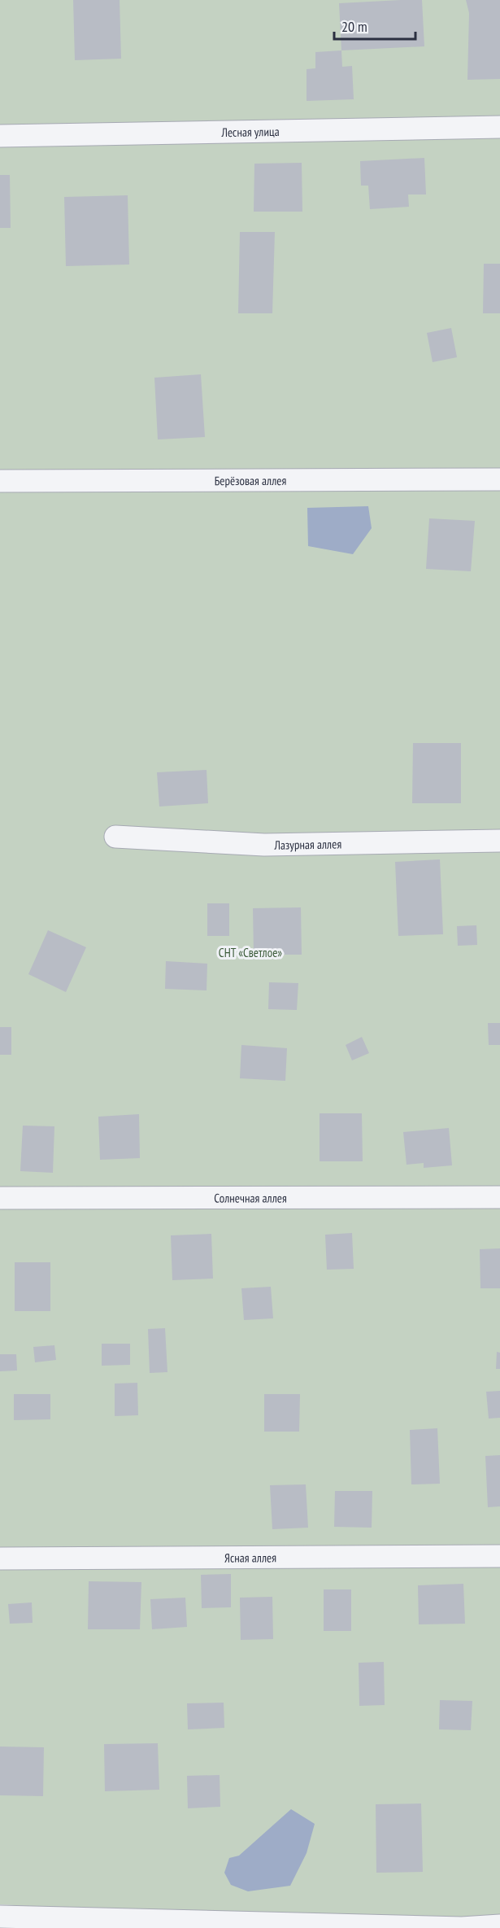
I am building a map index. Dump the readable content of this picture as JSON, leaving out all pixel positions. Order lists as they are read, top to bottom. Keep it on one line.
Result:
{"streets":{"street":["Лесная улица","Берёзовая аллея","Лазурная аллея","Солнечная аллея","Ясная аллея"]},"parks":["СНТ «Светлое»"],"scale_bar":"20 m"}
